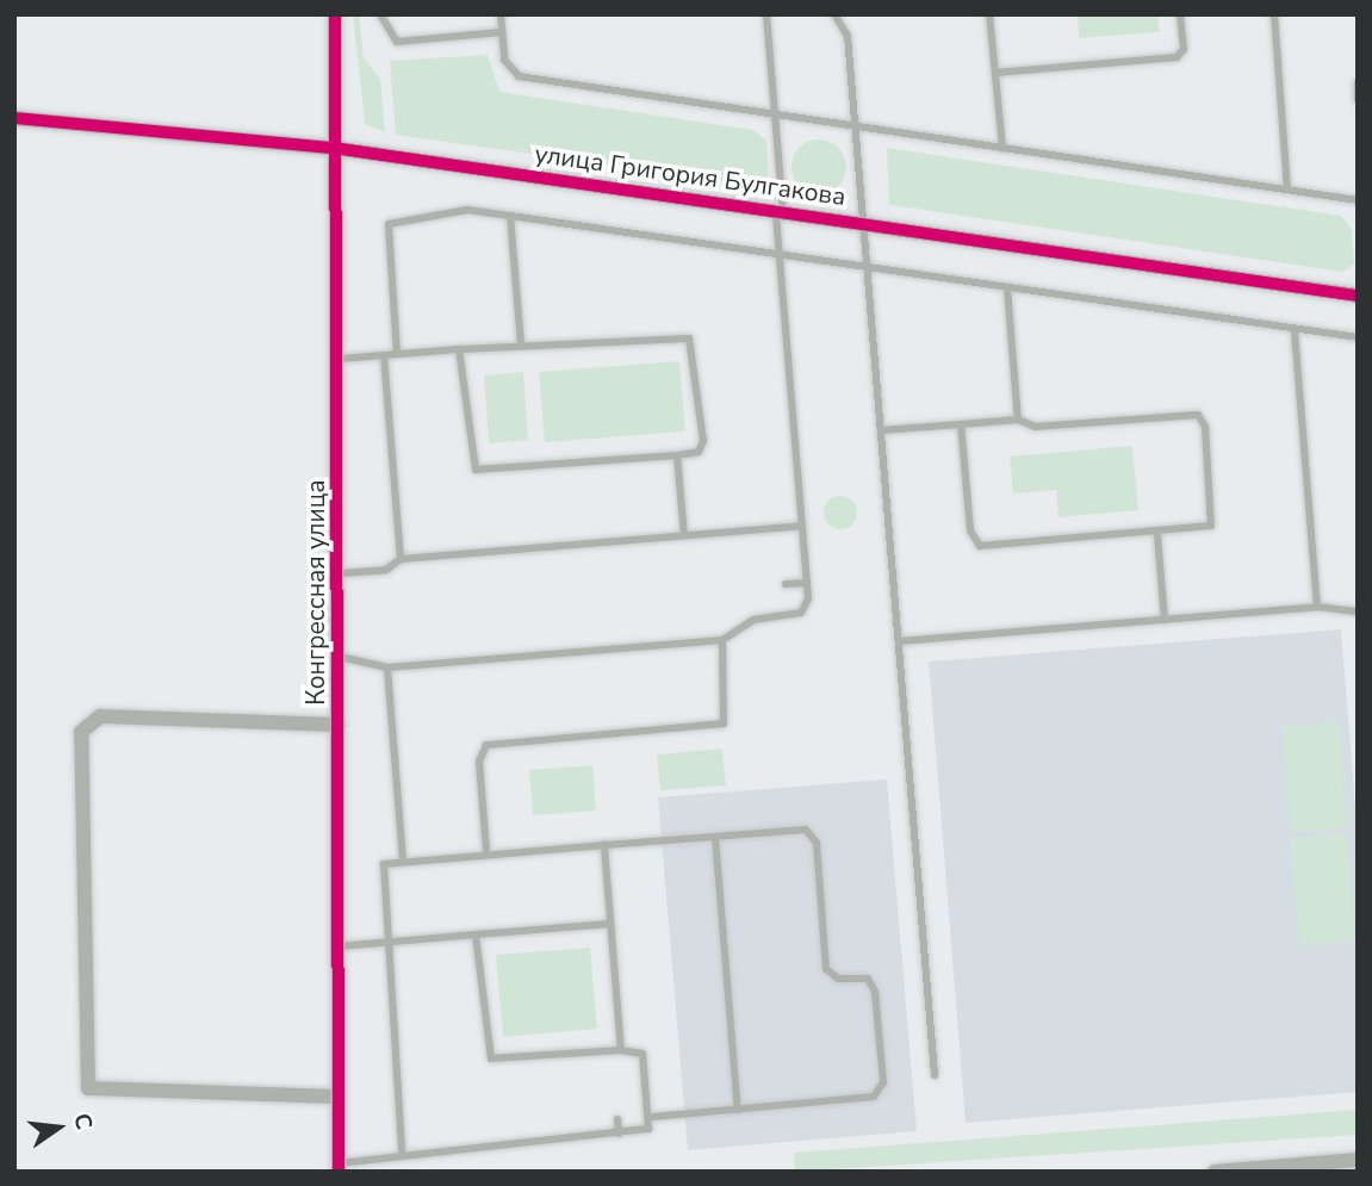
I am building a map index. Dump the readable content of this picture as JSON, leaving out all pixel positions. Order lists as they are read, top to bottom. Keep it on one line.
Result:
{"streets":{"street":["улица Григория Булгакова","Конгрессная улица"]},"crossings":[["улица Григория Булгакова","Конгрессная улица"]],"north":"right"}
